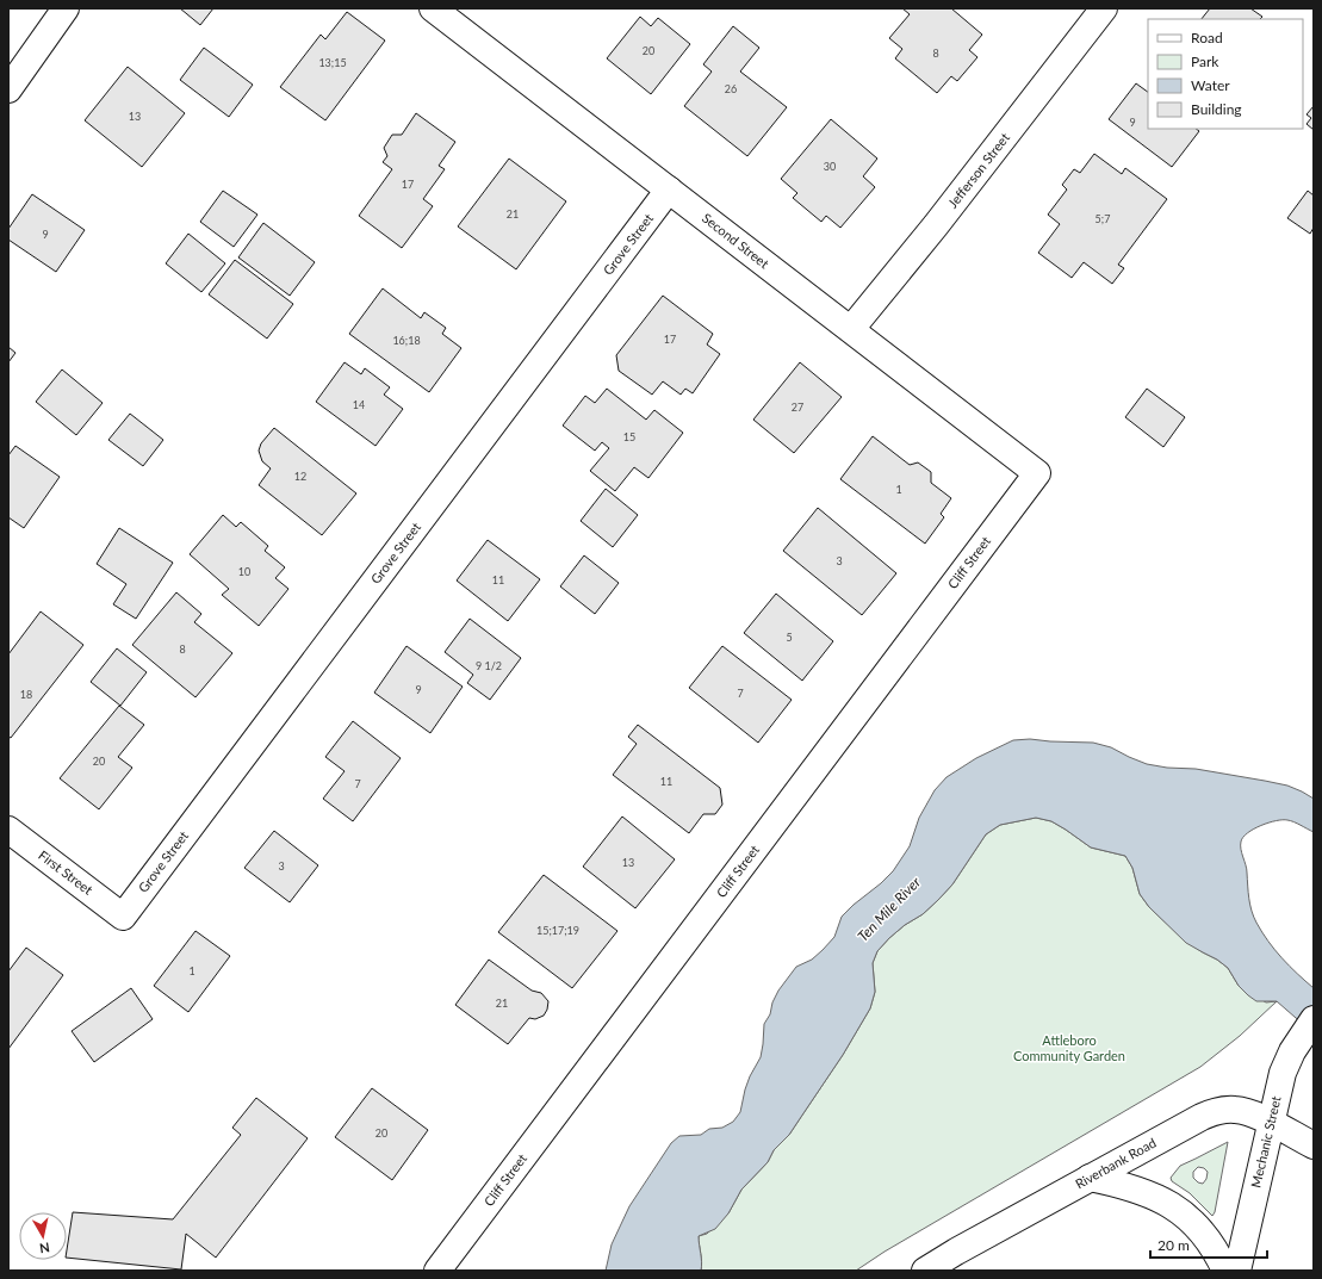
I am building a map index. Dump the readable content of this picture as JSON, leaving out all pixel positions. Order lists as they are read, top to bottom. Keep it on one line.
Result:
{"streets":{"street":["Jefferson Street","Second Street","Grove Street","Cliff Street","First Street","Mechanic Street","Riverbank Road"]},"crossings":[["Jefferson Street","Second Street"],["Second Street","Grove Street"],["Second Street","Cliff Street"],["Grove Street","First Street"],["Mechanic Street","Riverbank Road"]],"water":["Ten Mile River"],"parks":["Attleboro Community Garden"],"house_numbers":["20","8","13;15","26","13","9","30","17","21","5;7","9","17","16;18","14","27","15","12","1","3","10","11","5","8","9 1/2","9","7","18","20","11","7","13","3","15;17;19","1","21","20"],"legend":["Road","Park","Water","Building"],"scale_bar":"20 m","north":"bottom"}
